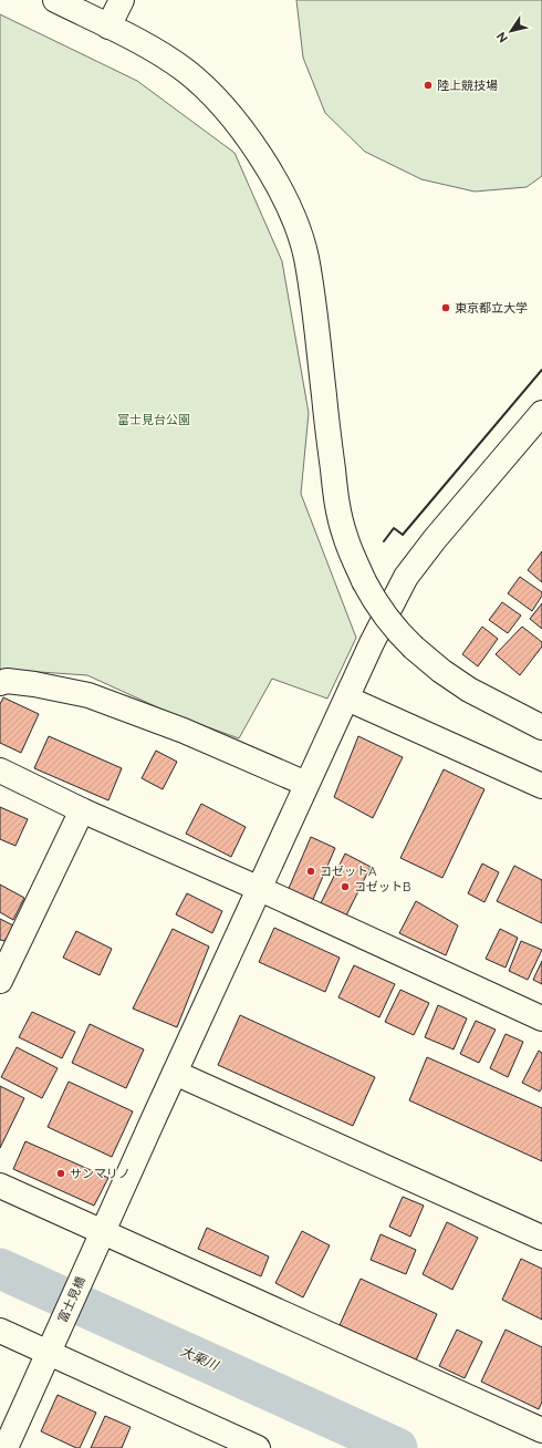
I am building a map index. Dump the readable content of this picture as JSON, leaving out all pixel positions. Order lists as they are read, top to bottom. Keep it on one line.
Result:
{"streets":{"street":["富士見橋"]},"water":["大栗川"],"parks":["富士見台公園"],"places":["陸上競技場","東京都立大学","コゼットA","コゼットB","サンマリノ"],"north":"bottom left"}
